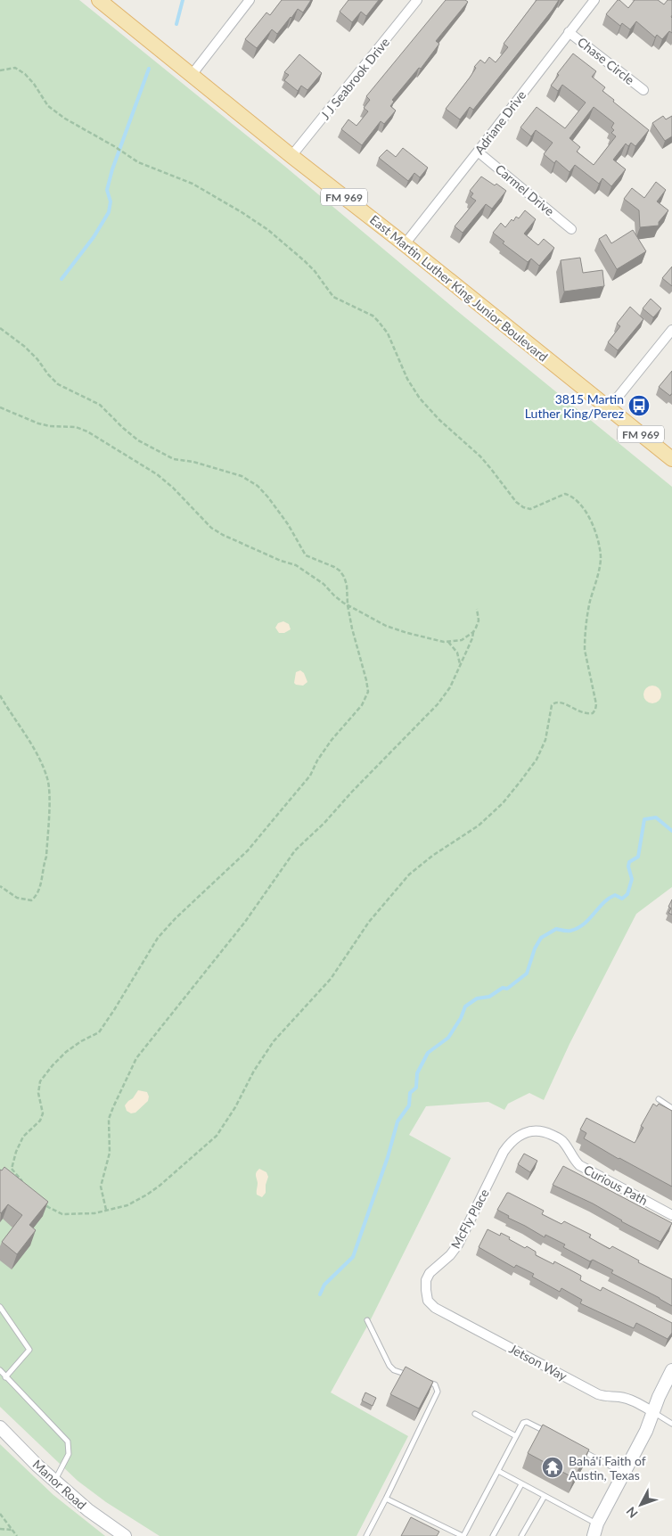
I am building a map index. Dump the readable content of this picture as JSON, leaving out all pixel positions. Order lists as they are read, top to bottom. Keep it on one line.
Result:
{"streets":{"main road":["FM 969","East Martin Luther King Junior Boulevard"],"street":["Chase Circle","J J Seabrook Drive","Adriane Drive","Carmel Drive","Curious Path","McFly Place","Jetson Way","Manor Road"]},"crossings":[["Chase Circle","Adriane Drive"],["J J Seabrook Drive","East Martin Luther King Junior Boulevard"],["Adriane Drive","Carmel Drive"],["Adriane Drive","East Martin Luther King Junior Boulevard"],["Curious Path","McFly Place"],["McFly Place","Jetson Way"]],"places":{"bus stop":["3815 Martin Luther King/Perez"],"temple":["Bahá'í Faith of Austin, Texas"]},"north":"bottom left"}
